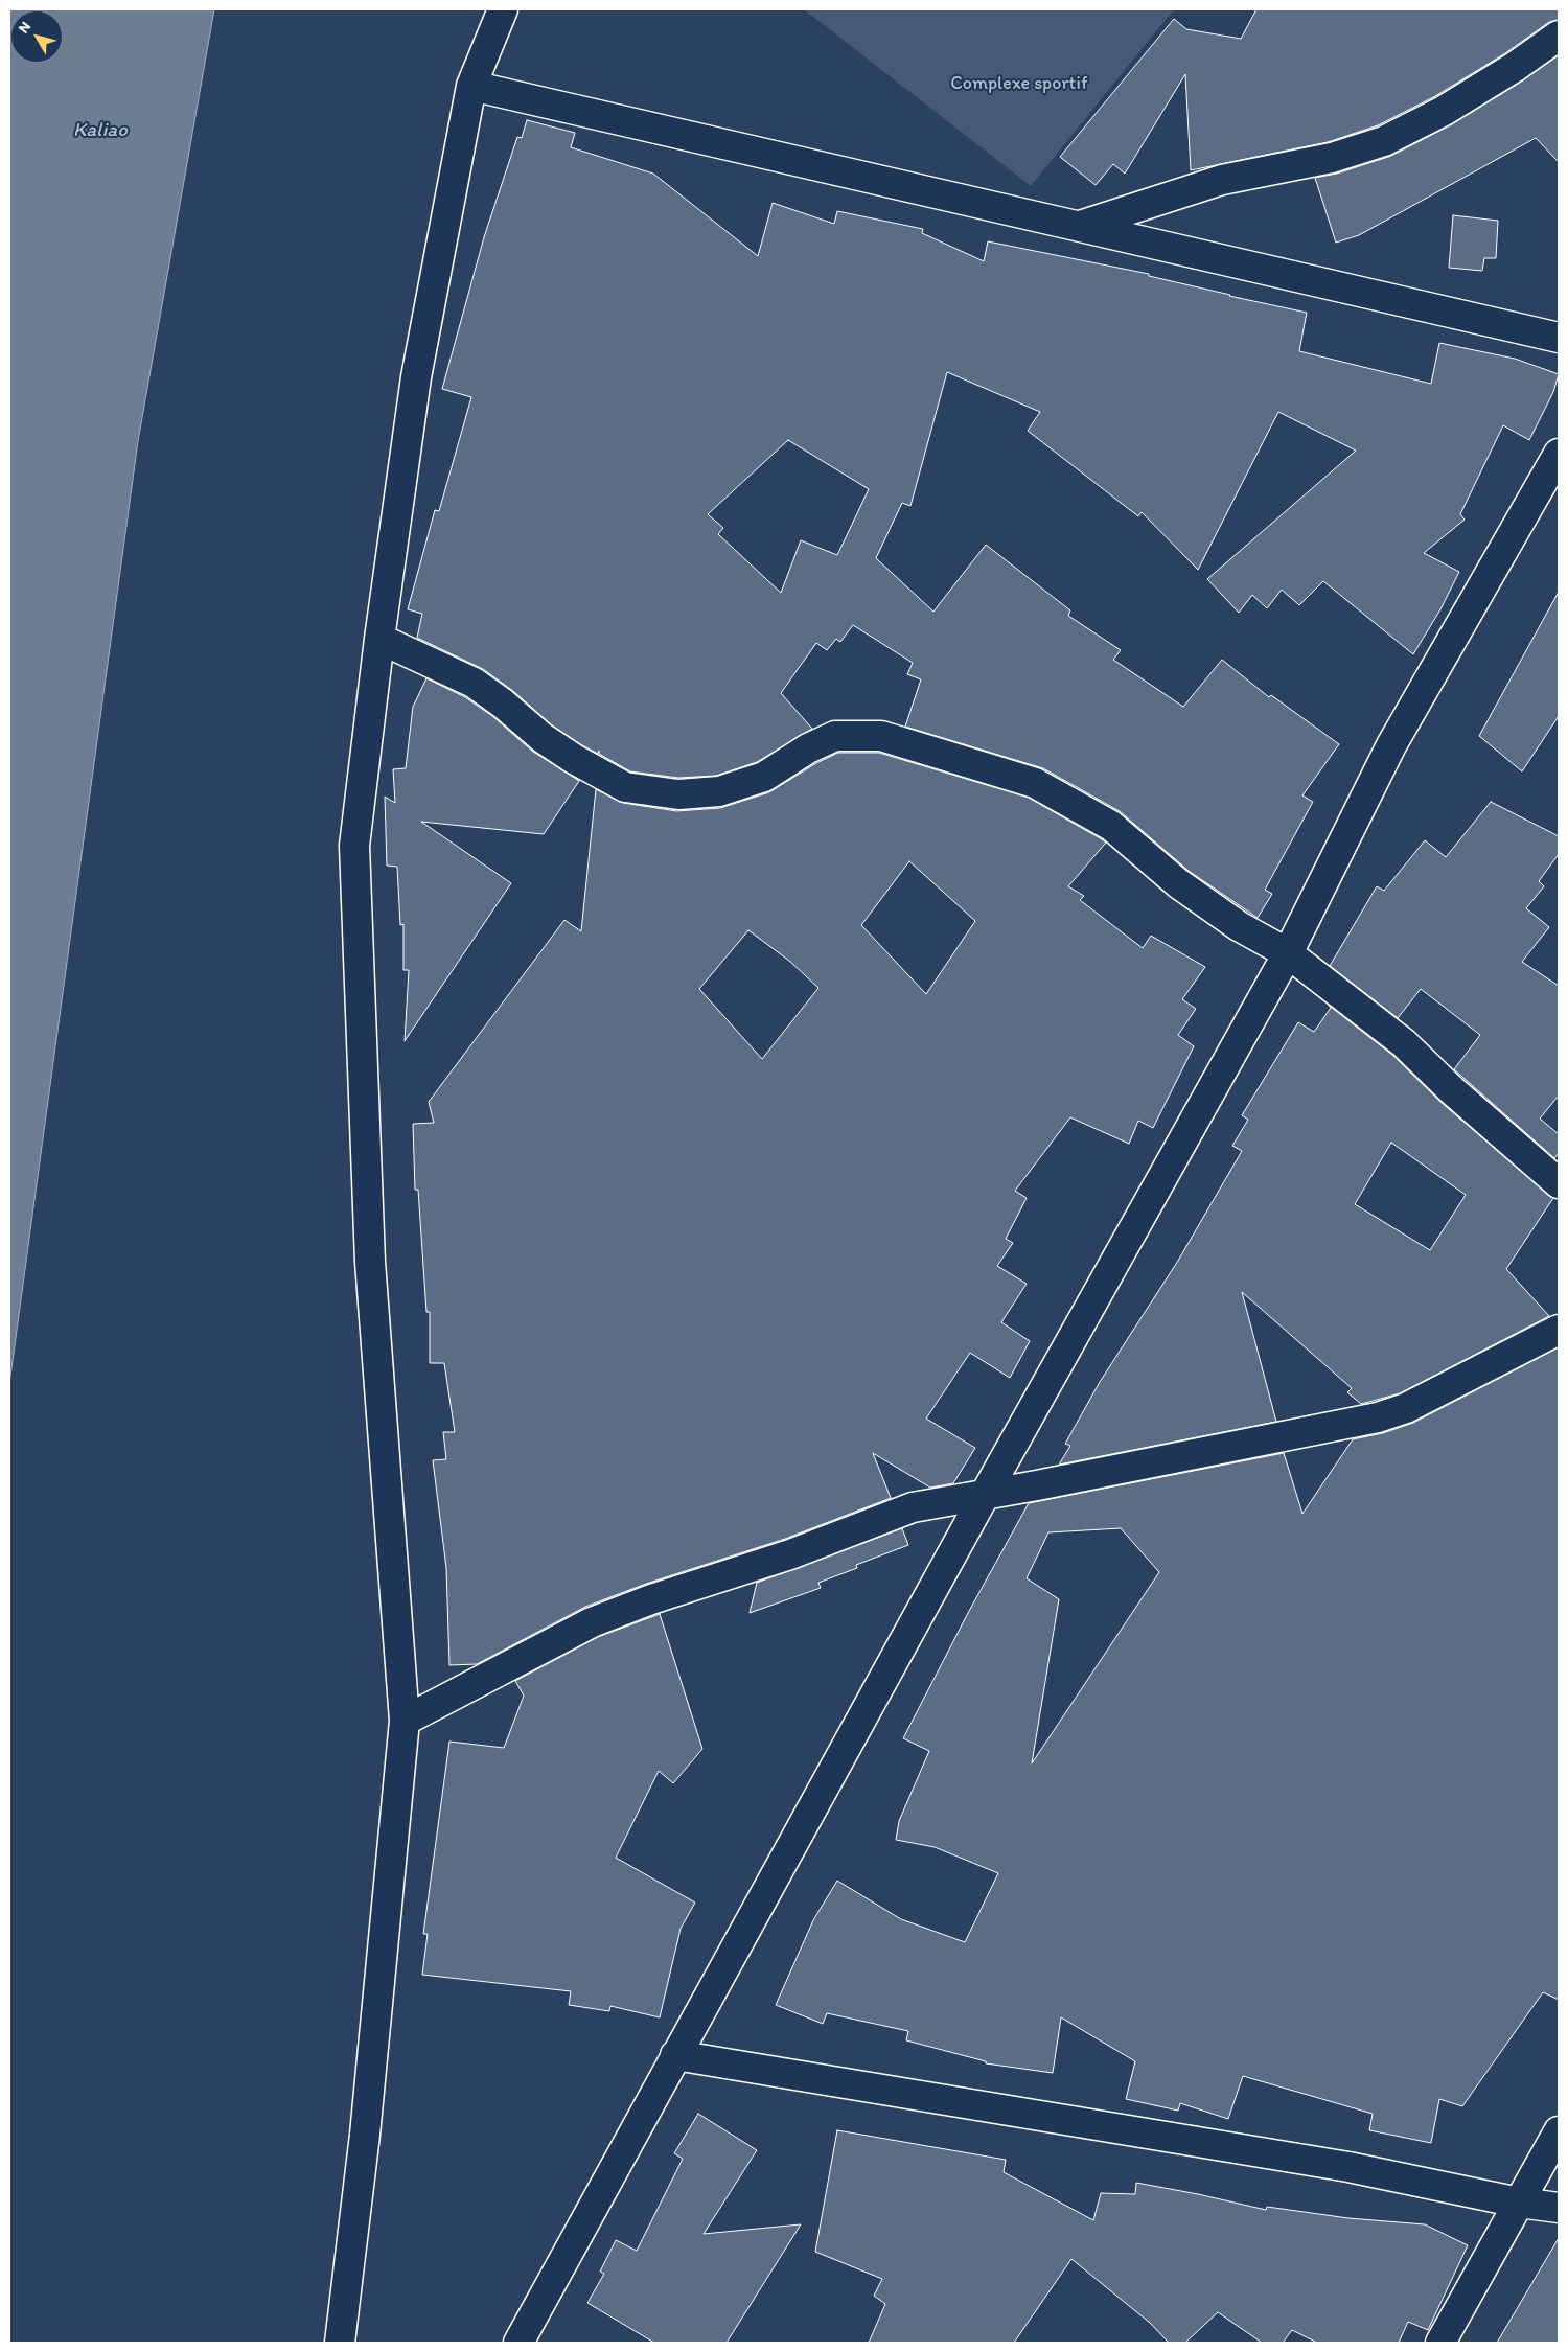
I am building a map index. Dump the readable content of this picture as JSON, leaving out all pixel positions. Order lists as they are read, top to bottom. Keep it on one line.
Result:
{"water":["Kaliao"],"parks":["Complexe sportif"],"north":"top left"}
